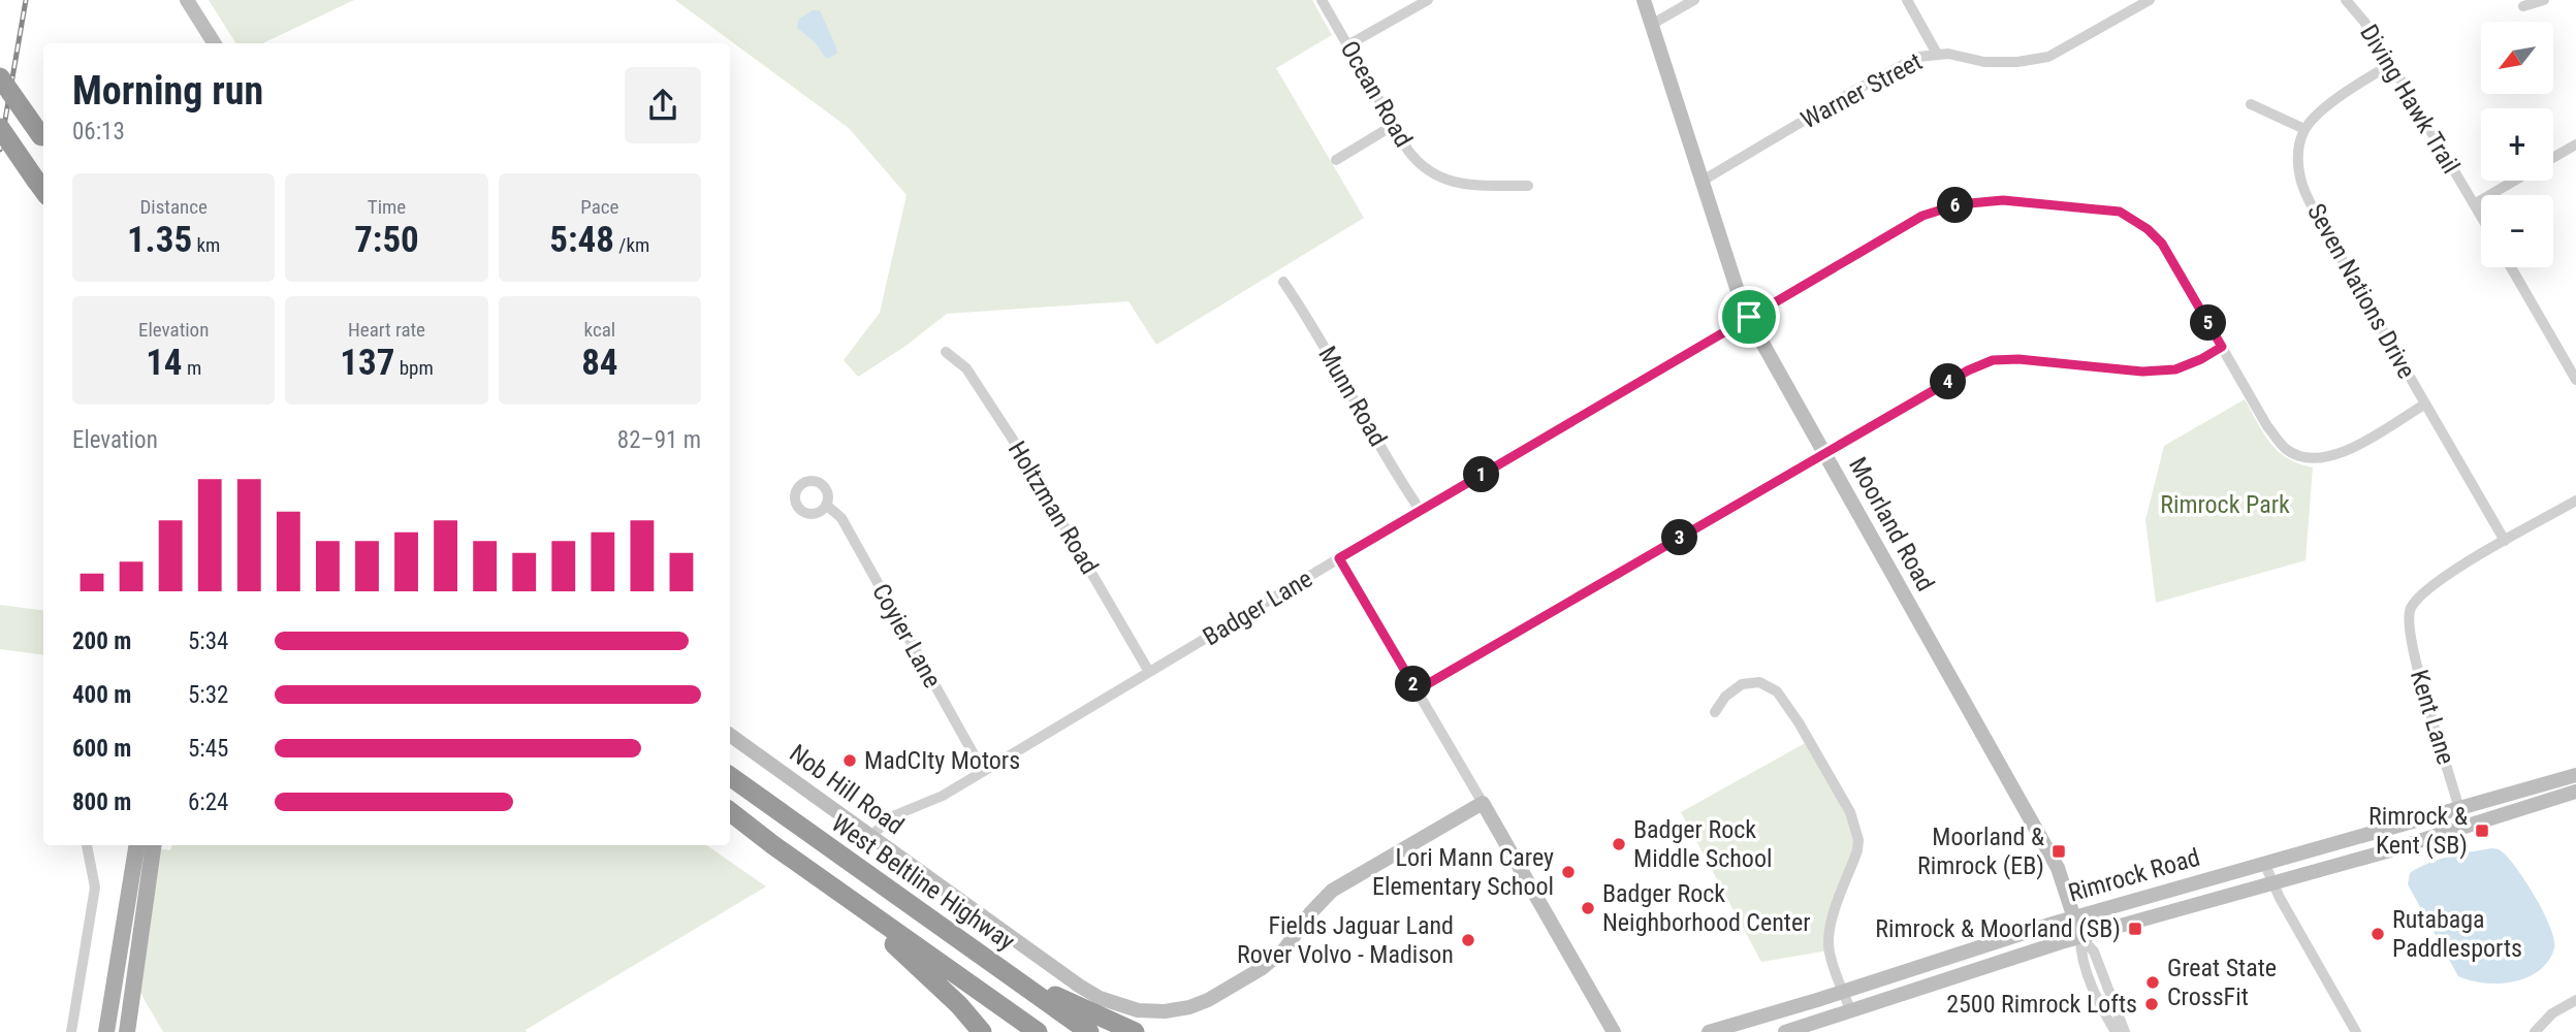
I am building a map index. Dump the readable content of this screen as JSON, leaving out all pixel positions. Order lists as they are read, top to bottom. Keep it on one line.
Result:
{"streets":{"highway":["West Beltline Highway"],"street":["Warner Street","Ocean Road","Diving Hawk Trail","Seven Nations Drive","Munn Road","Holtzman Road","Moorland Road","Badger Lane","Coyier Lane","Kent Lane","Nob Hill Road","Rimrock Road"]},"crossings":[["Warner Street","Moorland Road"],["Seven Nations Drive","Badger Lane"],["Seven Nations Drive","Kent Lane"],["Munn Road","Badger Lane"],["Holtzman Road","Badger Lane"],["Moorland Road","Badger Lane"],["Moorland Road","Rimrock Road"],["Badger Lane","Coyier Lane"],["Badger Lane","Nob Hill Road"],["Kent Lane","Rimrock Road"]],"parks":["Rimrock Park"],"places":{"other":["MadCIty Motors","Badger Rock Middle School","Lori Mann Carey Elementary School","Badger Rock Neighborhood Center","Rutabaga Paddlesports","Fields Jaguar Land Rover Volvo - Madison","Great State CrossFit","2500 Rimrock Lofts"],"transit":["Rimrock & Kent (SB)","Moorland & Rimrock (EB)","Rimrock & Moorland (SB)"]},"north":"bottom left","page":{"map_buttons":["+","−"],"heading":["Morning run","06:13"],"stats":[["Distance","1.35 km"],["Time","7:50"],["Pace","5:48 /km"],["Elevation","14 m"],["Heart rate","137 bpm"],["kcal","84"]],"pins":["6","5","4","1","3","2"],"chart":["Elevation","82–91 m"],"list":[{"name":"200 m","note":"5:34"},{"name":"400 m","note":"5:32"},{"name":"600 m","note":"5:45"},{"name":"800 m","note":"6:24"}]}}
